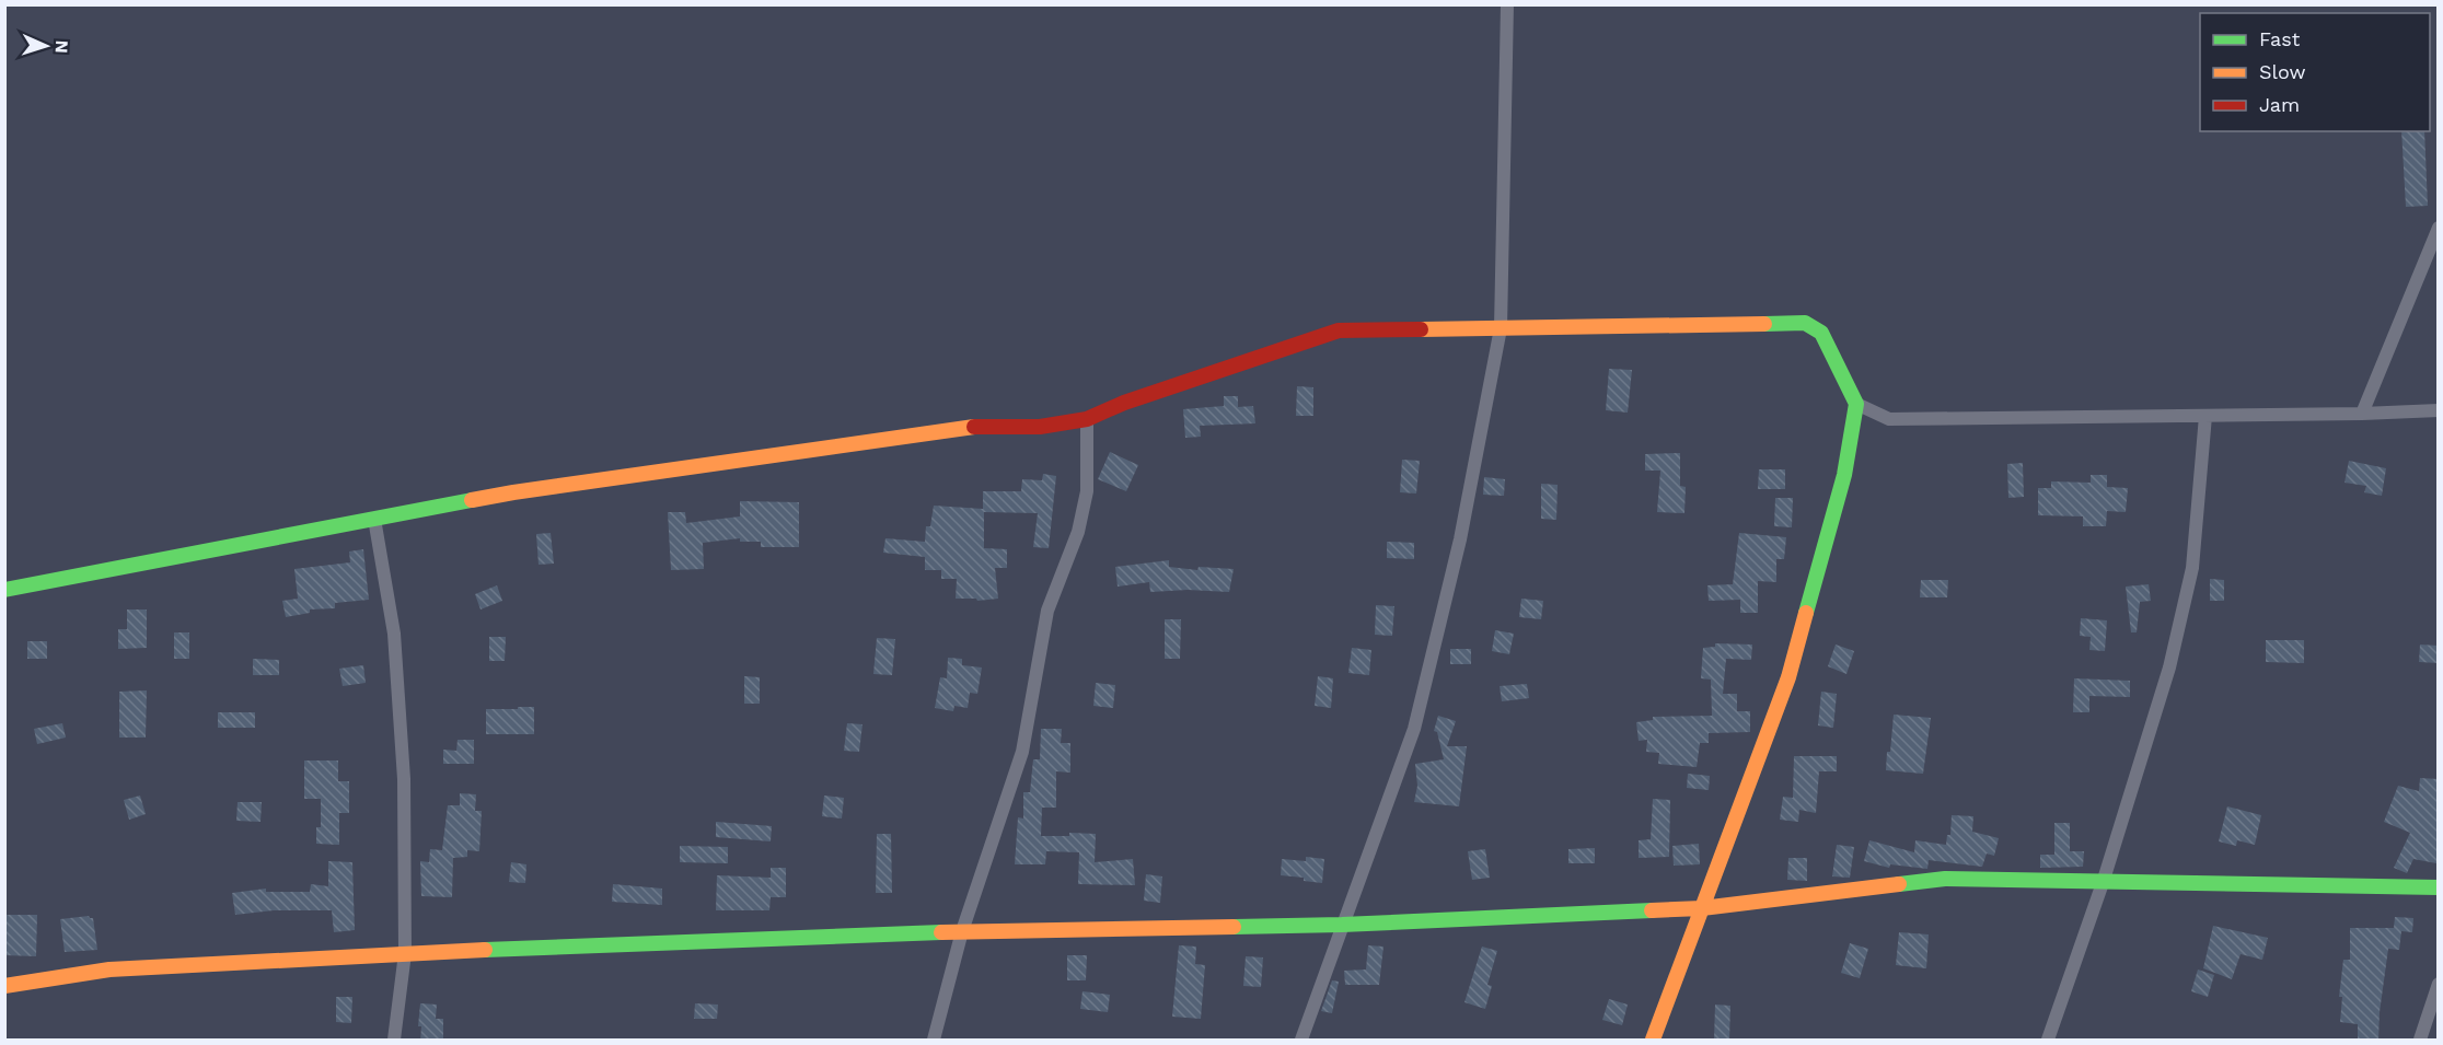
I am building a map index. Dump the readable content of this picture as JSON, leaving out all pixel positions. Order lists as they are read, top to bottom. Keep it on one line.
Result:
{"legend":["Fast","Slow","Jam"],"north":"right"}
